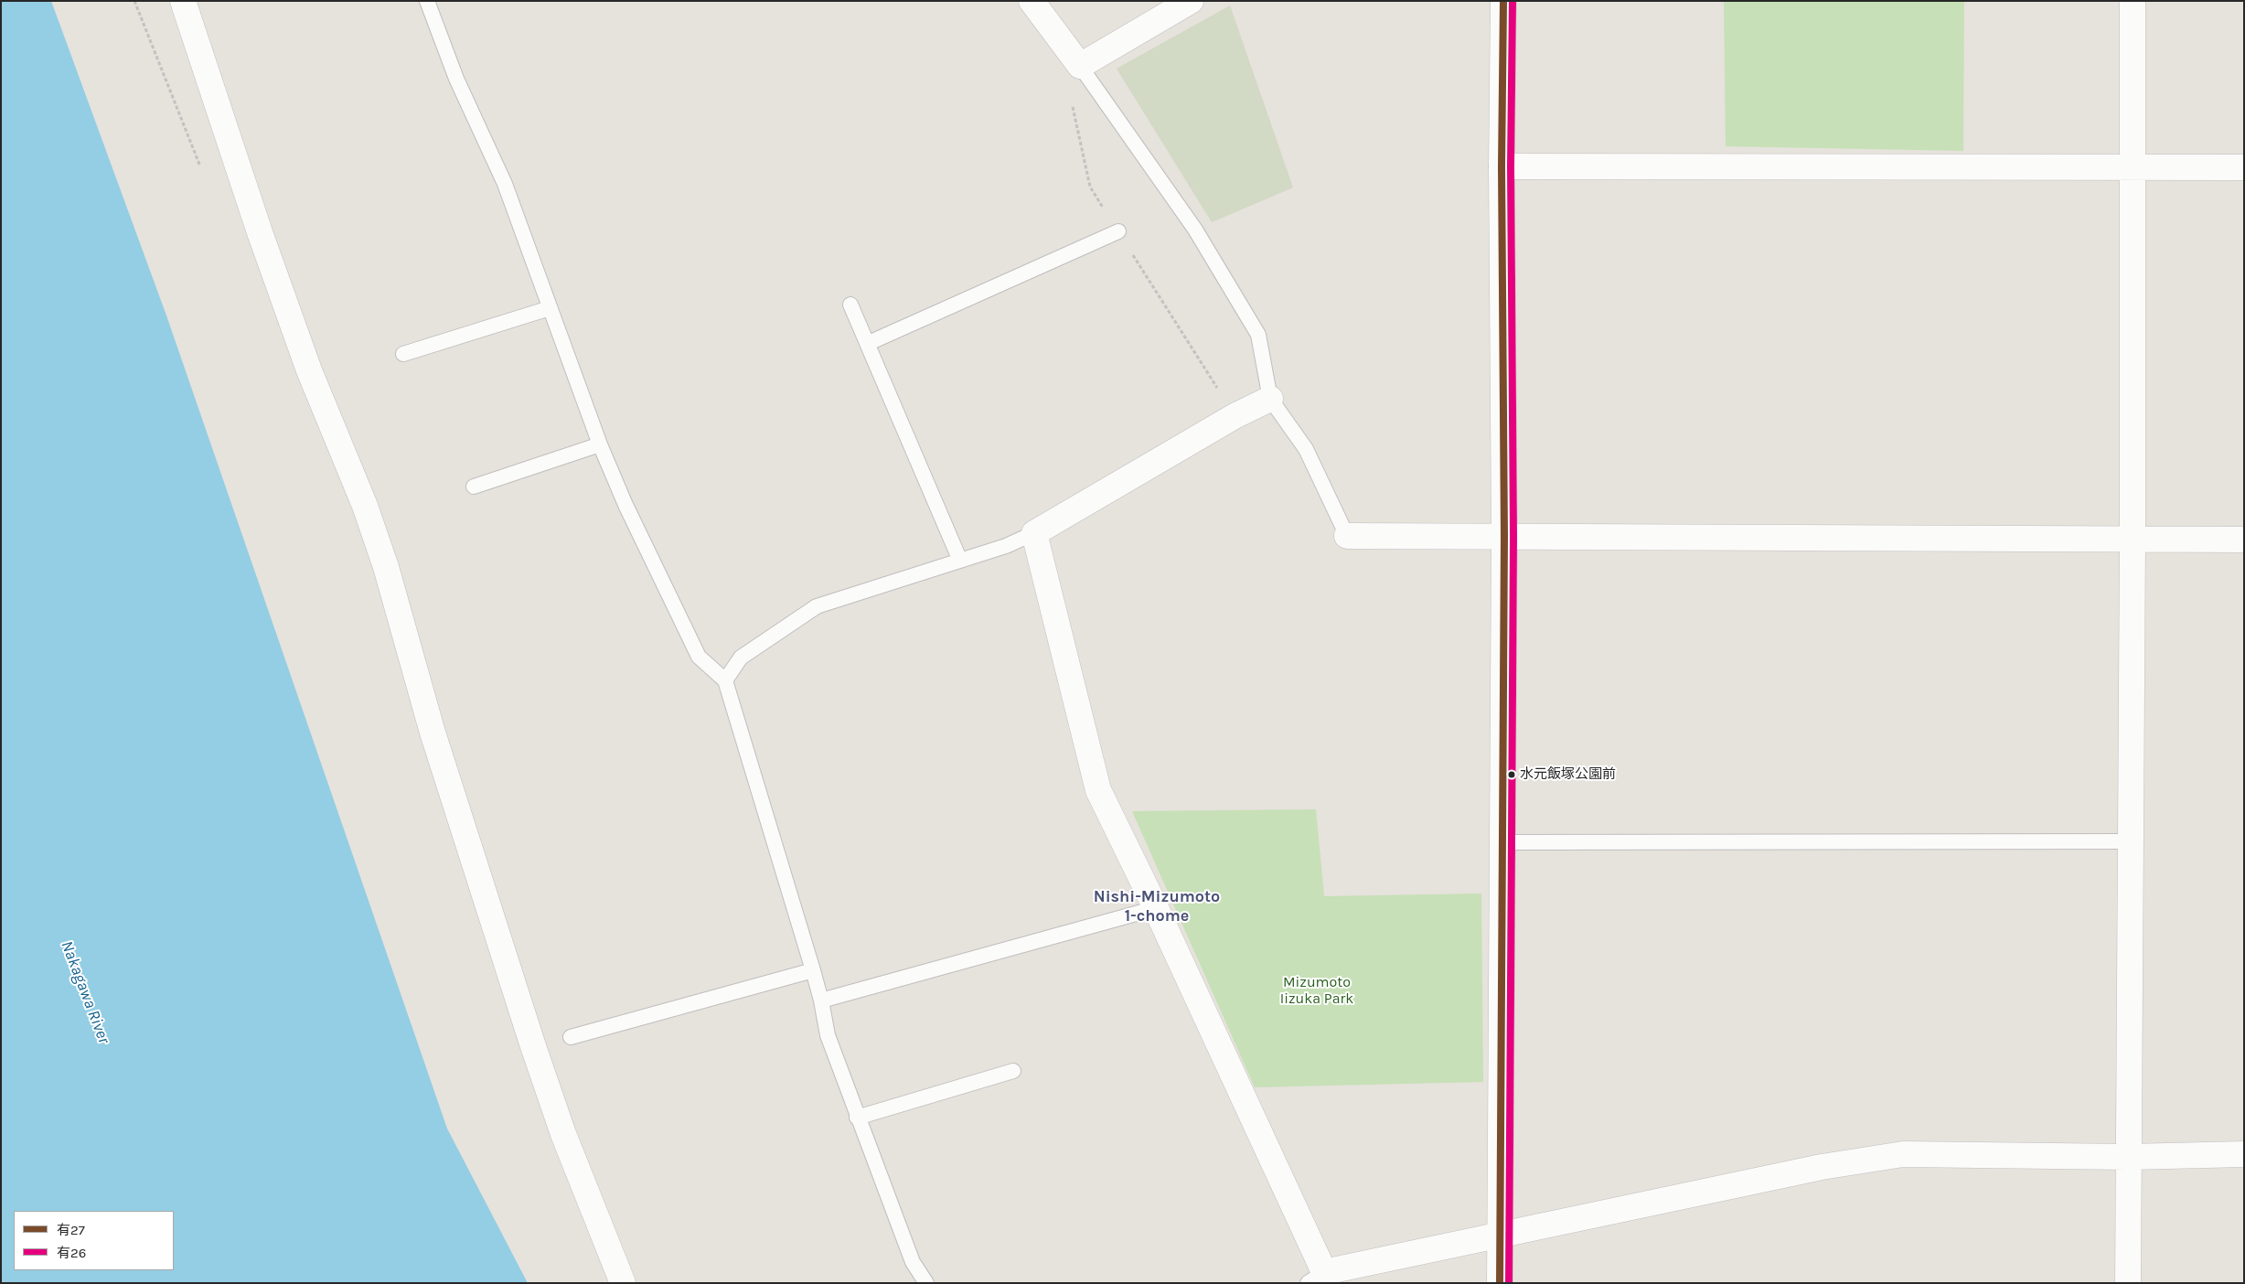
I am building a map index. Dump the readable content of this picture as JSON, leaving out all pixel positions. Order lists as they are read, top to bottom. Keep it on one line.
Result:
{"districts":["Nishi-Mizumoto 1-chome"],"water":["Nakagawa River"],"parks":["Mizumoto Iizuka Park"],"places":["水元飯塚公園前"],"lines":["transit line 有27","transit line 有26"],"legend":["有27","有26"]}
